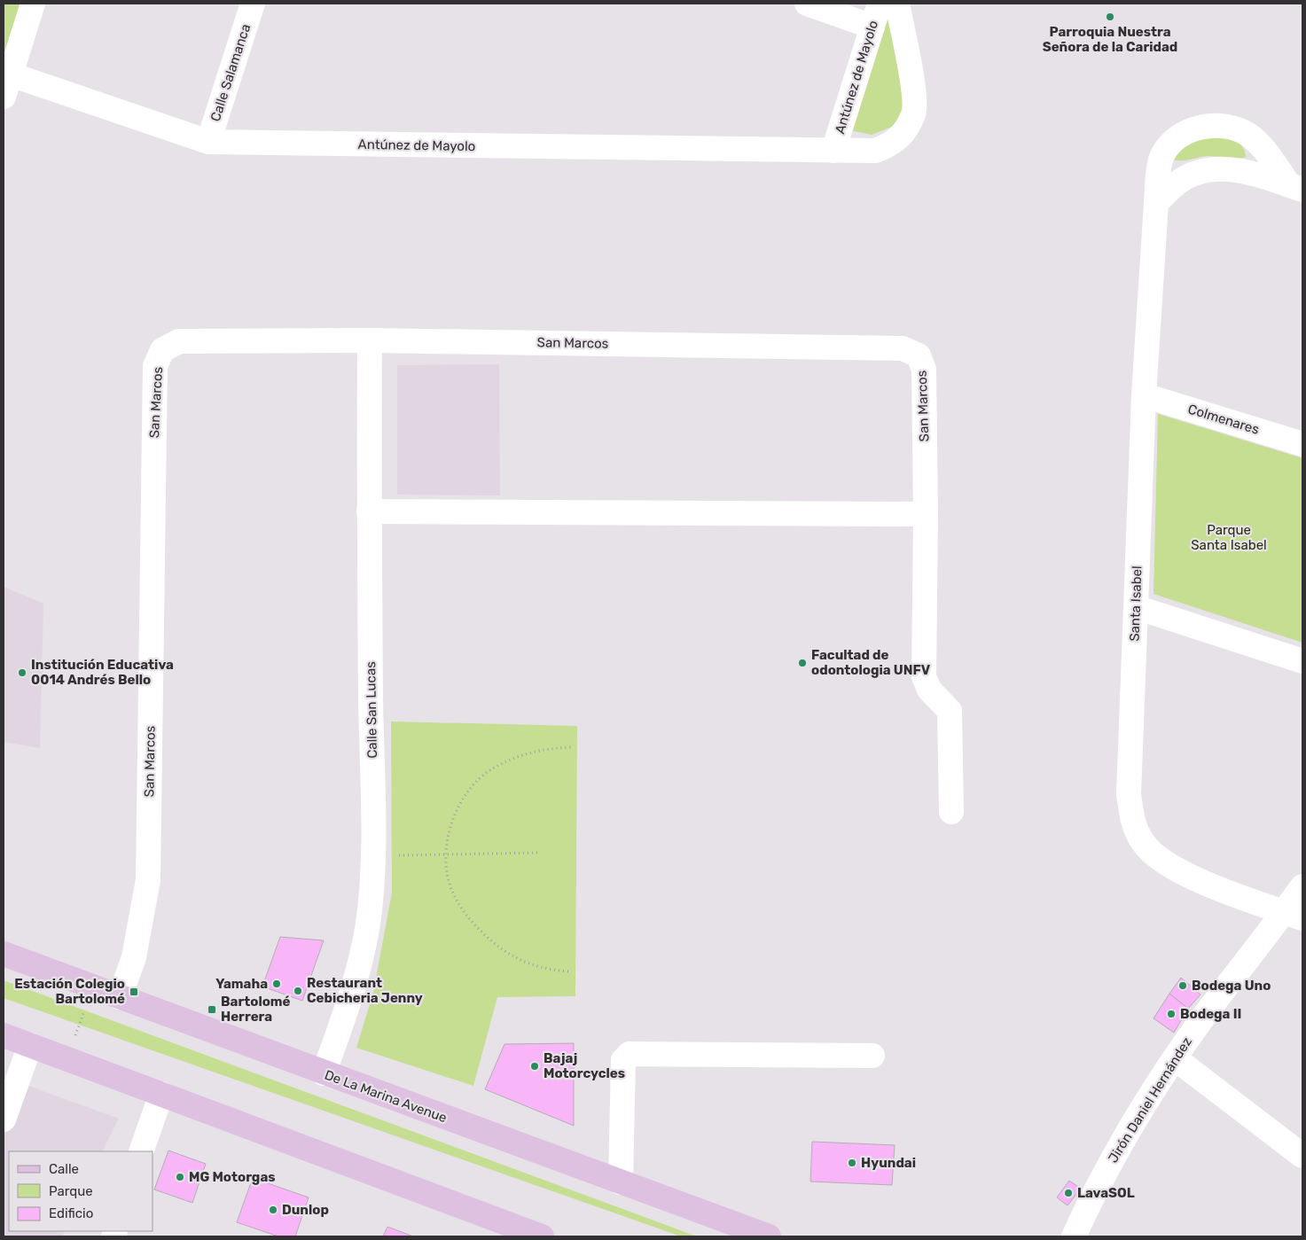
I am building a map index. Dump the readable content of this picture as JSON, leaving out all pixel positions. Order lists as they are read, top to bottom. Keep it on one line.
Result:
{"streets":{"main road":["De La Marina Avenue"],"street":["Calle Salamanca","Antúnez de Mayolo","San Marcos","Colmenares","Santa Isabel","Calle San Lucas","Jirón Daniel Hernández"]},"crossings":[["Calle Salamanca","Antúnez de Mayolo"],["San Marcos","Calle San Lucas"],["San Marcos","De La Marina Avenue"],["Colmenares","Santa Isabel"],["Santa Isabel","Jirón Daniel Hernández"],["Calle San Lucas","De La Marina Avenue"]],"parks":["Parque Santa Isabel"],"places":{"other":["Parroquia Nuestra Señora de la Caridad","Facultad de odontologia UNFV","Institución Educativa 0014 Andrés Bello","Yamaha","Bodega Uno","Restaurant Cebicheria Jenny","Bodega II","Bajaj Motorcycles","Hyundai","MG Motorgas","LavaSOL","Dunlop"],"transit":["Estación Colegio Bartolomé","Bartolomé Herrera"]},"legend":["Calle","Parque","Edificio"]}
